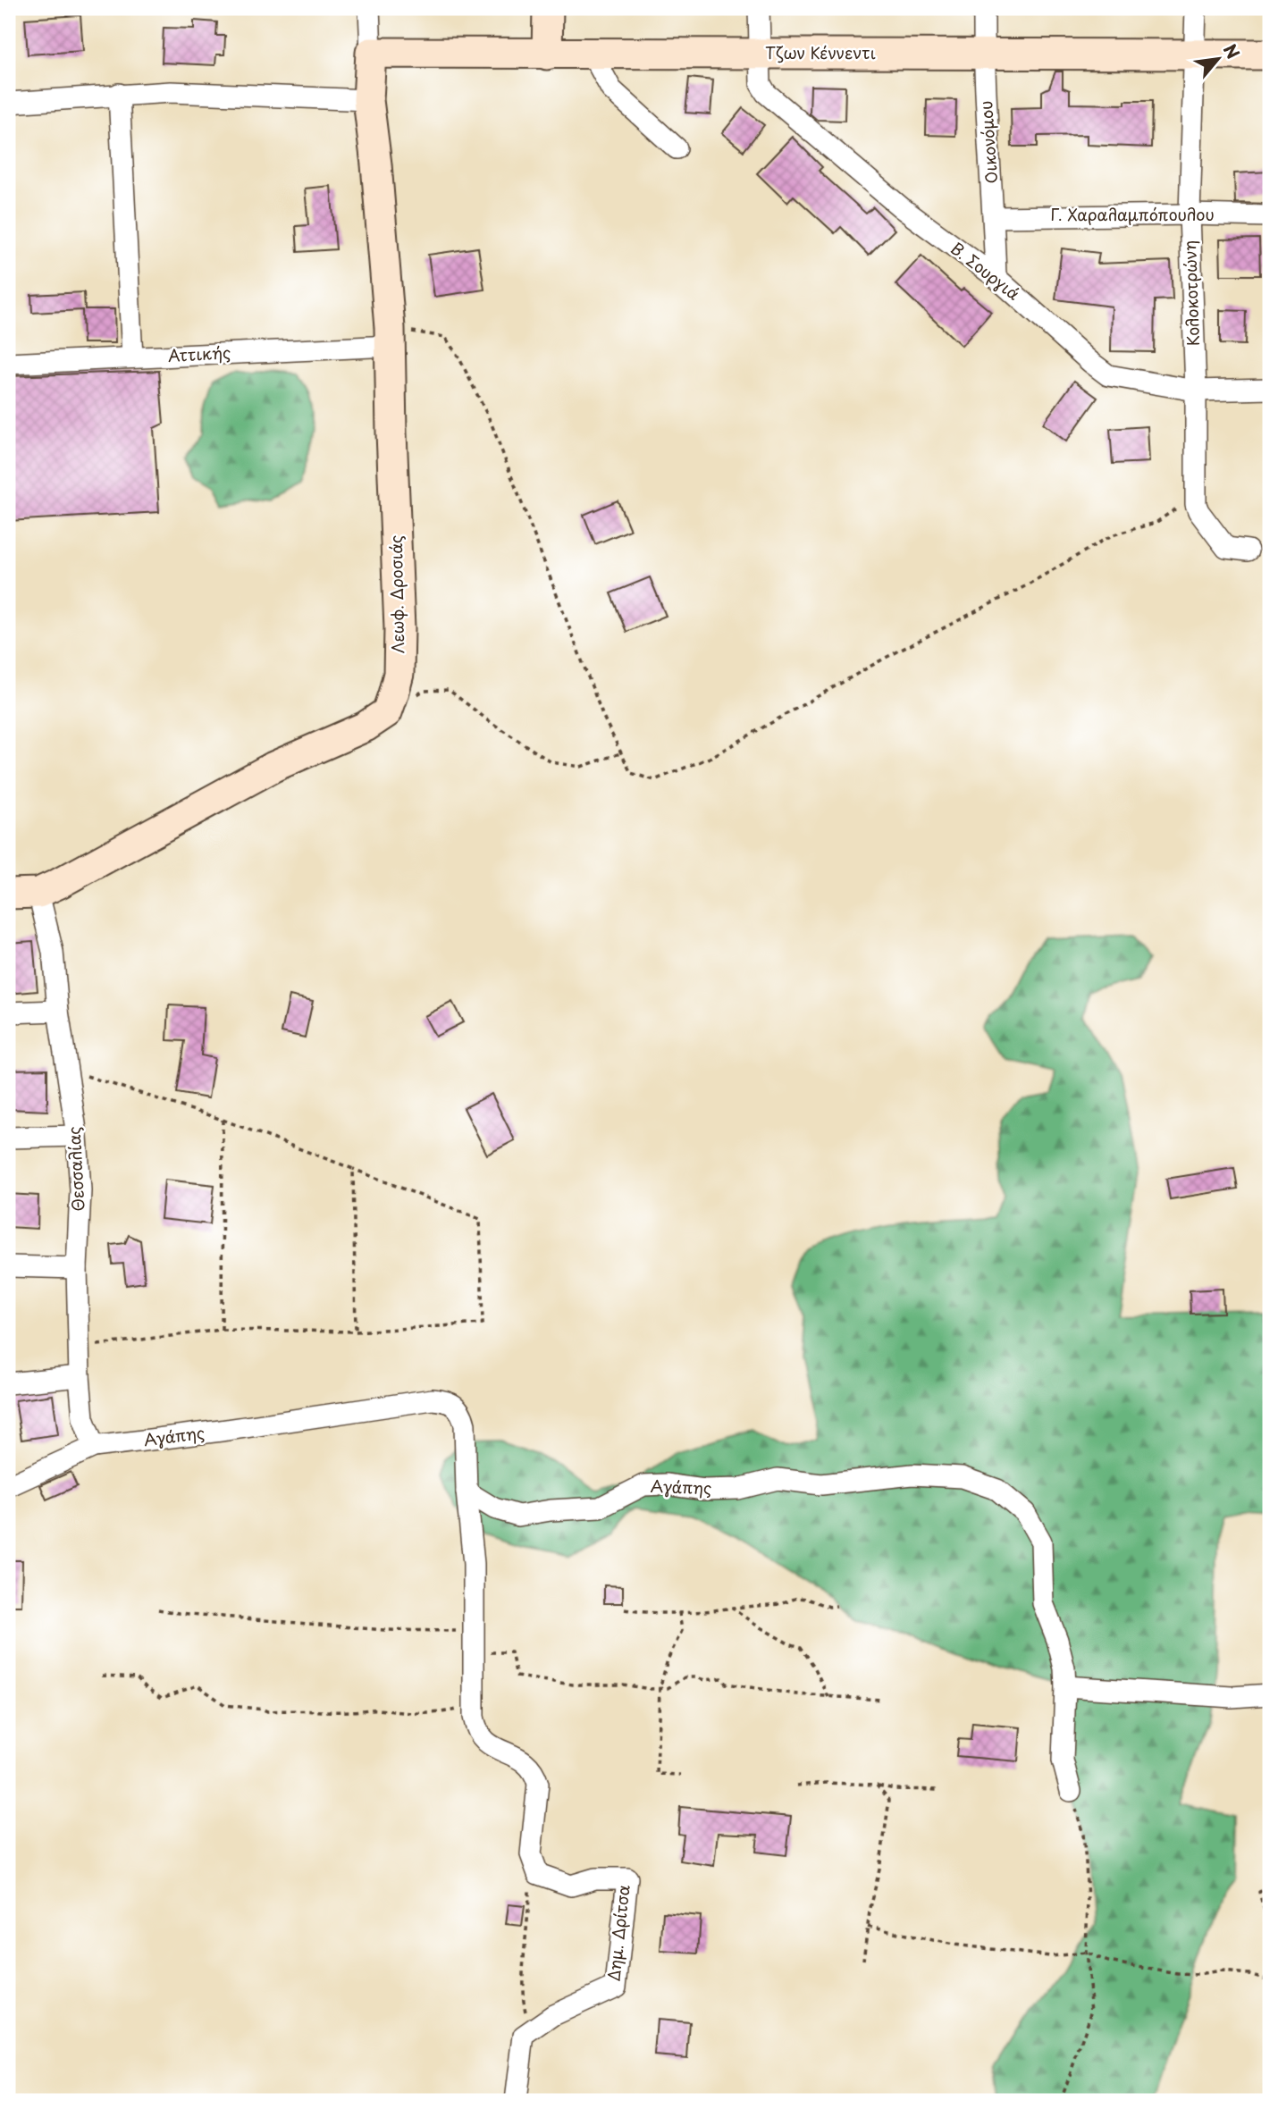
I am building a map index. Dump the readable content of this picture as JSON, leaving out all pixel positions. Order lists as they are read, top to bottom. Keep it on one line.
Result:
{"streets":{"street":["Τζων Κέννεντι","Οικονόμου","Γ. Χαραλαμπόπουλου","Β. Σουργιά","Κολοκοτρώνη","Αττικής","Λεωφ. Δροσιάς","Θεσσαλίας","Αγάπης","Δημ. Δρίτσα"]},"crossings":[["Τζων Κέννεντι","Οικονόμου"],["Τζων Κέννεντι","Β. Σουργιά"],["Τζων Κέννεντι","Κολοκοτρώνη"],["Τζων Κέννεντι","Λεωφ. Δροσιάς"],["Οικονόμου","Γ. Χαραλαμπόπουλου"],["Οικονόμου","Β. Σουργιά"],["Γ. Χαραλαμπόπουλου","Κολοκοτρώνη"],["Β. Σουργιά","Κολοκοτρώνη"],["Αττικής","Λεωφ. Δροσιάς"],["Θεσσαλίας","Αγάπης"]],"north":"top right"}
